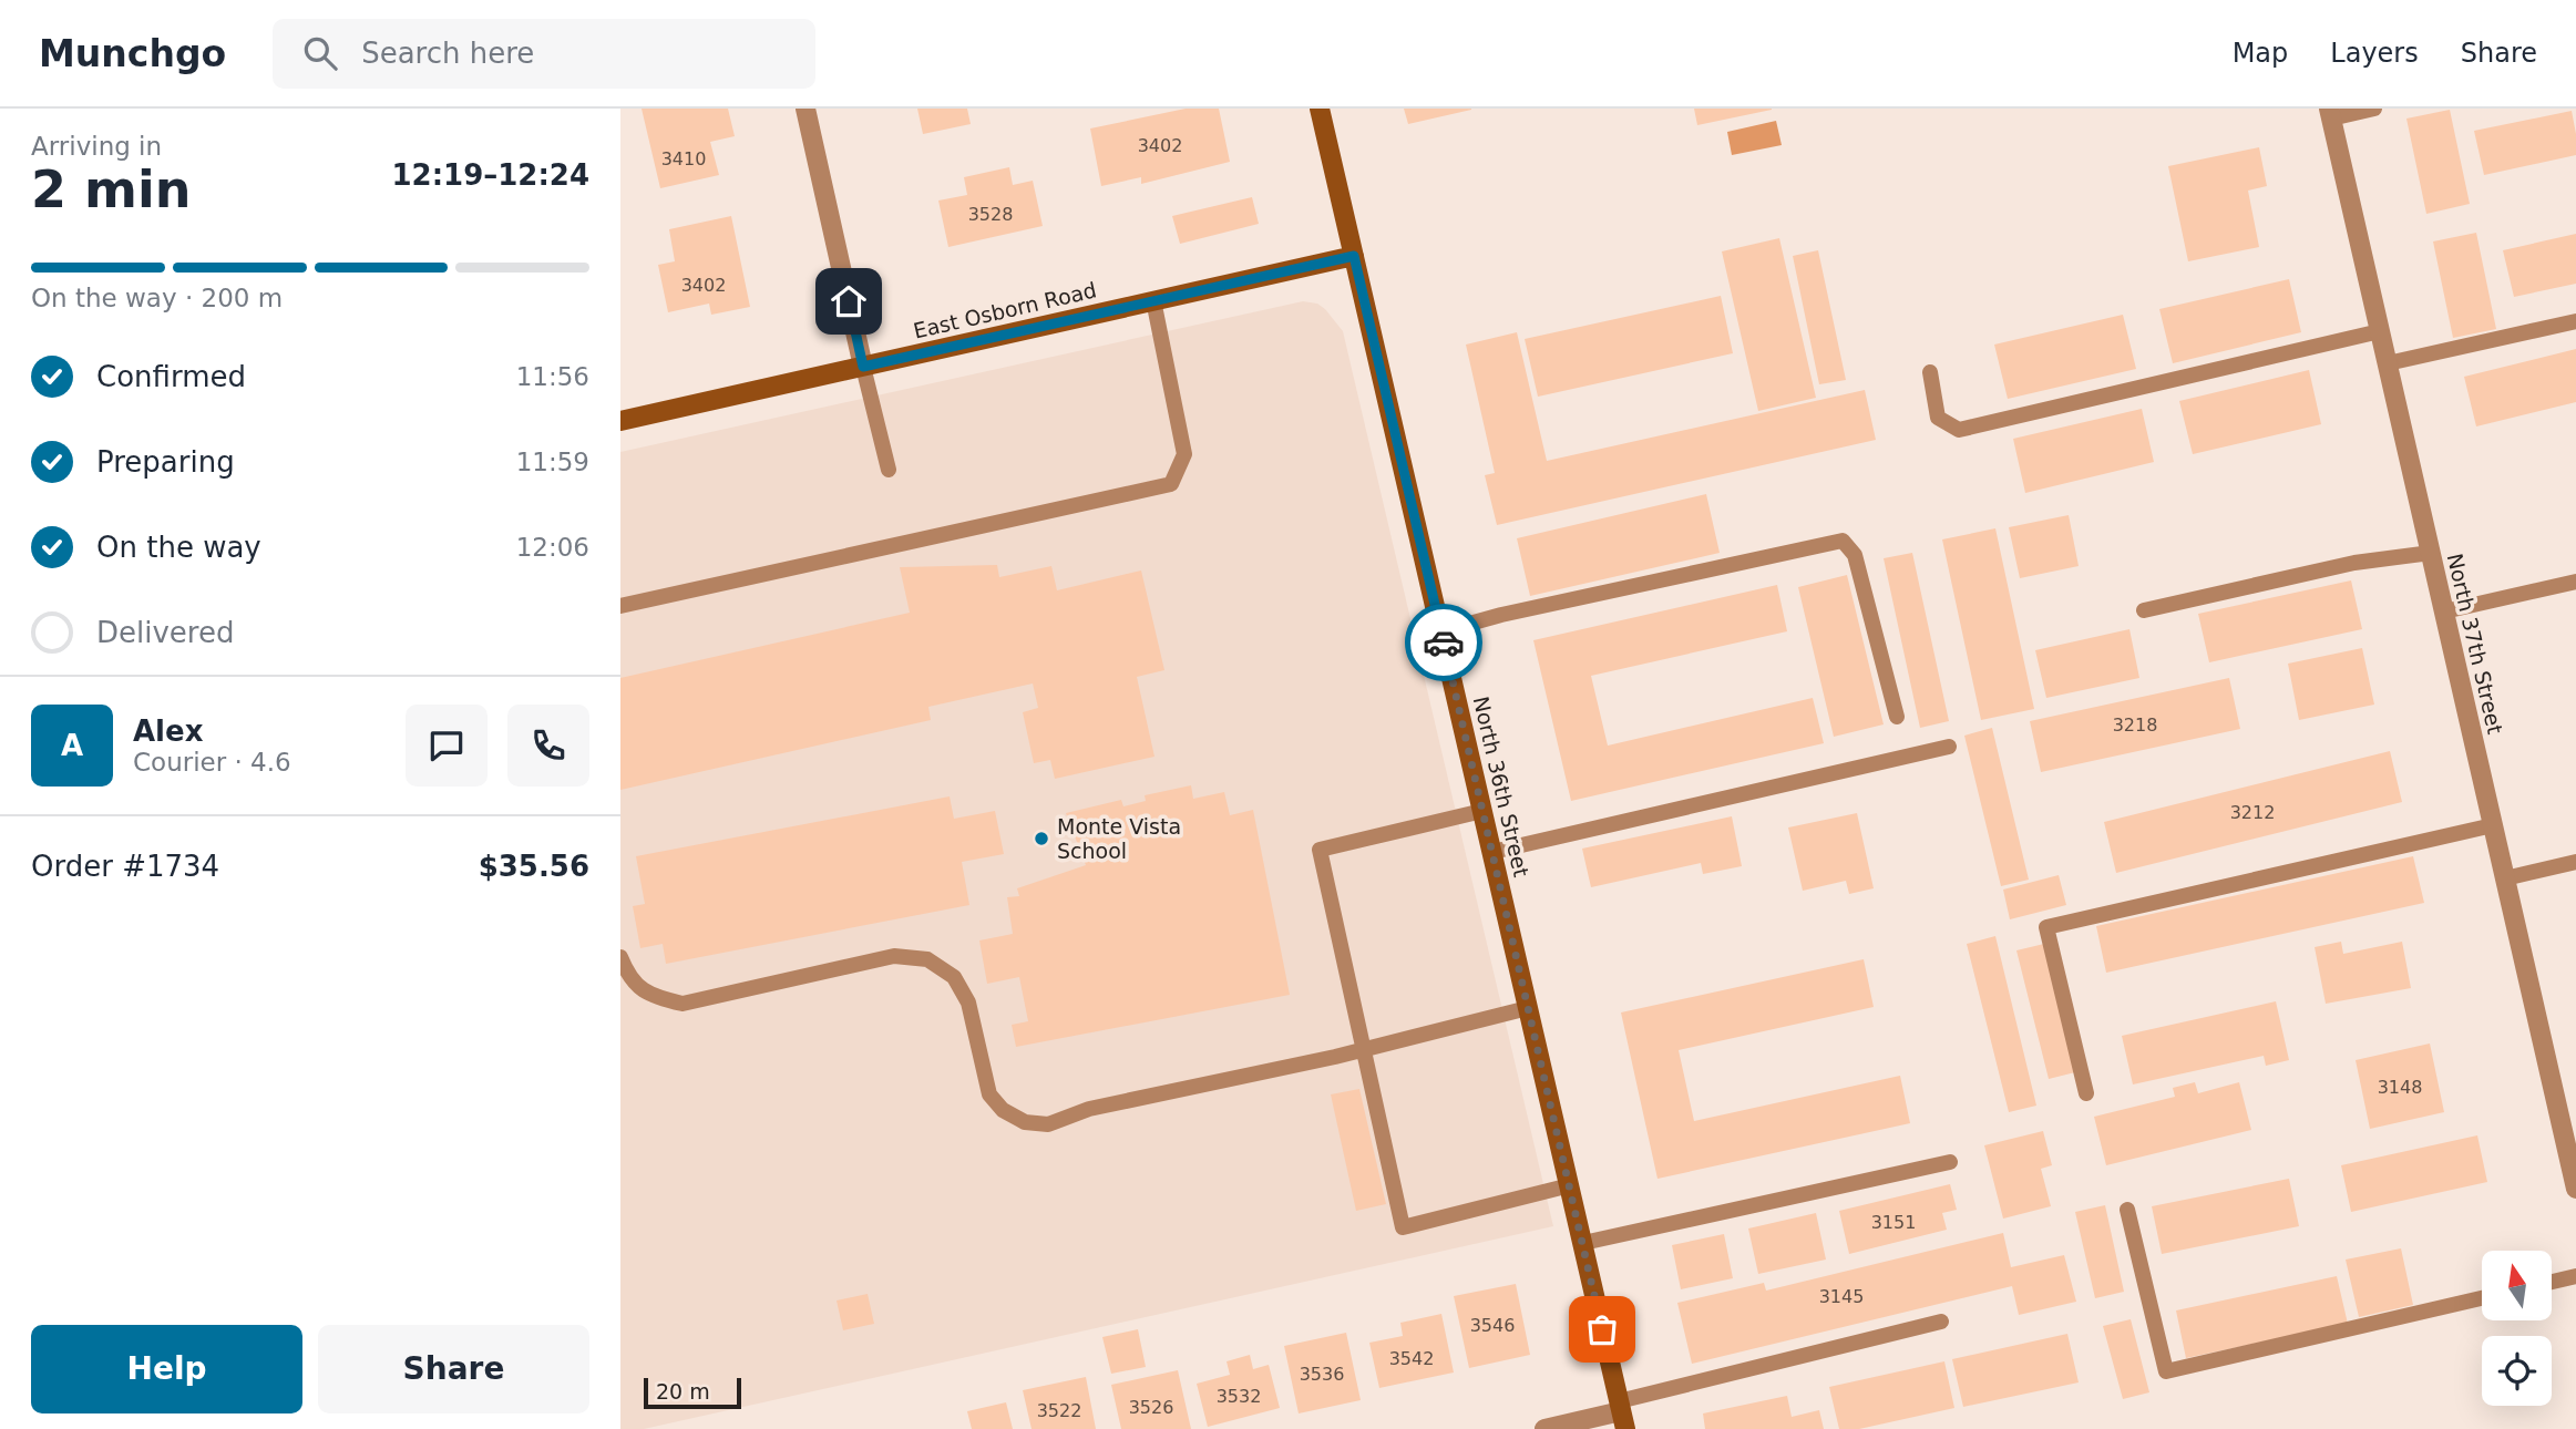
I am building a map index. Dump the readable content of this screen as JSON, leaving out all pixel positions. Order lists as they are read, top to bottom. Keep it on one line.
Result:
{"streets":{"main road":["East Osborn Road","North 36th Street"],"street":["North 37th Street"]},"crossings":[["East Osborn Road","North 36th Street"]],"places":["Monte Vista School"],"house_numbers":["3402","3410","3528","3402","3218","3212","3148","3151","3145","3546","3542","3536","3532","3526","3522"],"scale_bar":"20 m","north":"top","page":{"header":"Munchgo","search":"Search here","nav":["Map","Layers","Share"],"heading":["2 min","Arriving in","12:19–12:24"],"panel":["Alex","Courier · 4.6","Order #1734","$35.56"],"bar":"On the way · 200 m","list":[["Confirmed","11:56"],["Preparing","11:59"],["On the way","12:06"],"Delivered"],"round":"A","buttons":["Help","Share"],"scale":"20 m"}}
